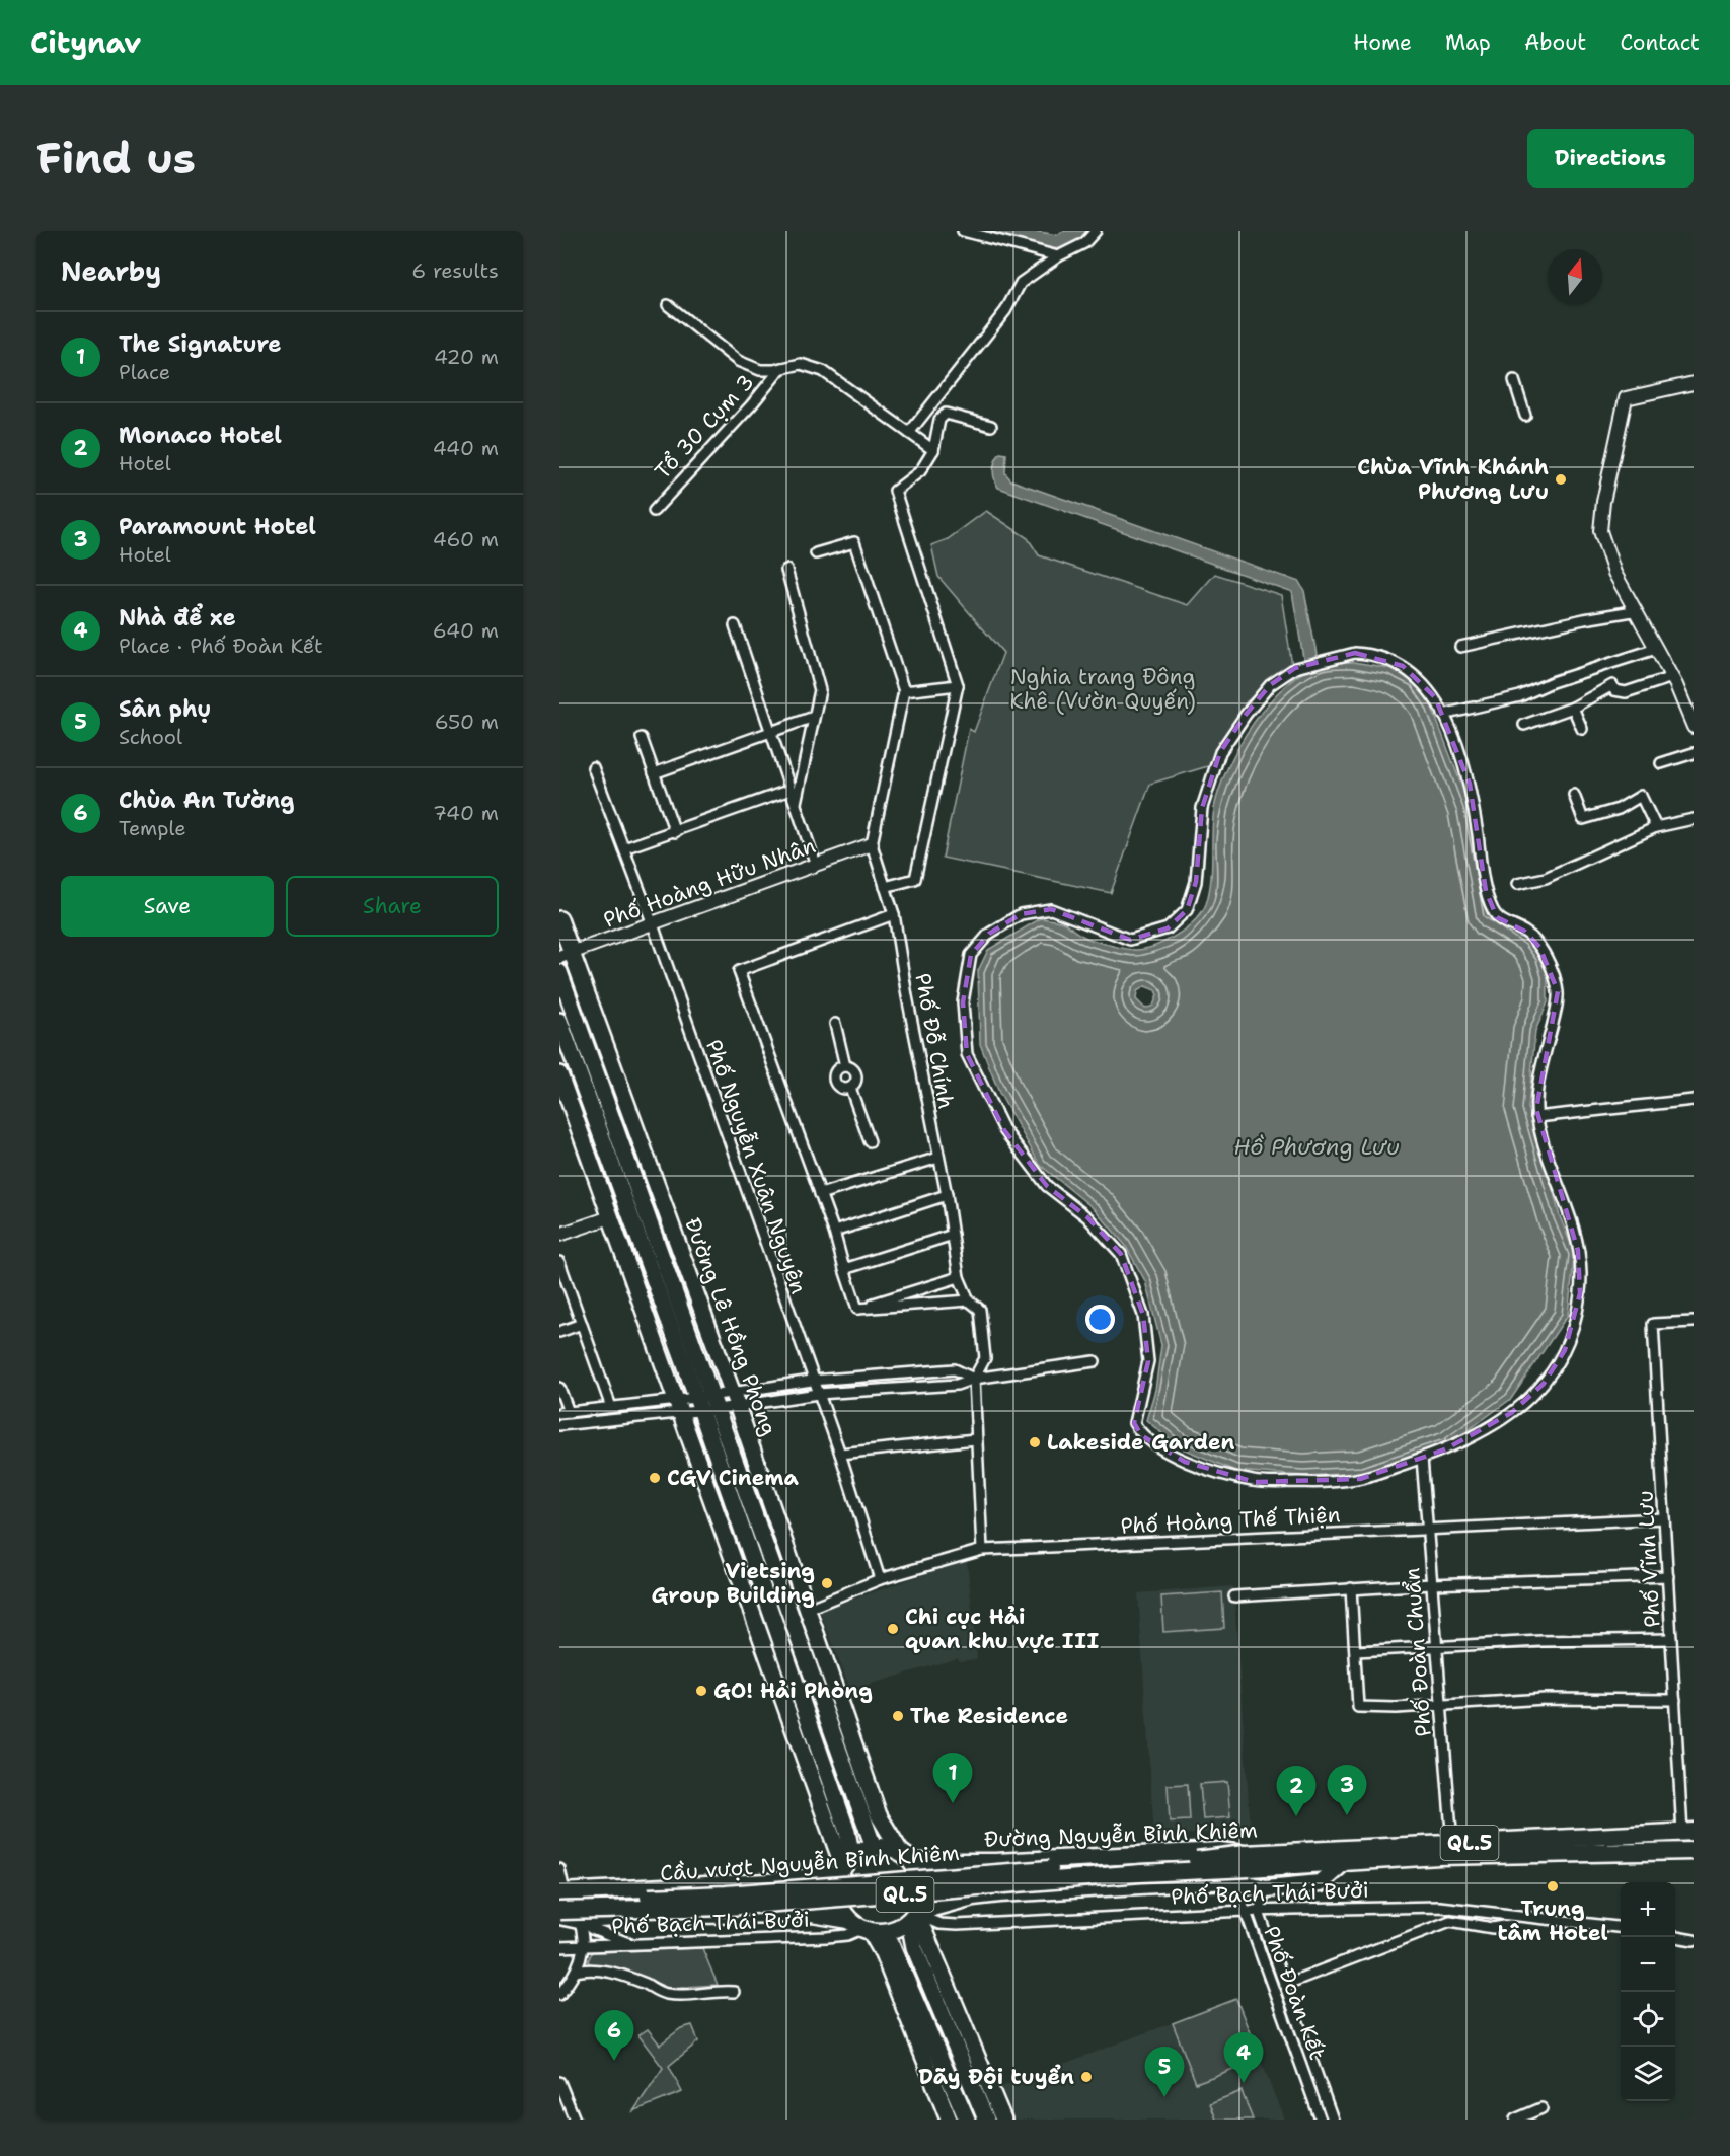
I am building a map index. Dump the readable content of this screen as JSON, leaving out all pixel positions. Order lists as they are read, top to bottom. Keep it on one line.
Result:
{"streets":{"highway":["Đường Nguyễn Bỉnh Khiêm","QL.5","Cầu vượt Nguyễn Bỉnh Khiêm"],"main road":["Đường Lê Hồng Phong"],"street":["Tổ 30 Cụm 3","Phố Hoàng Hữu Nhân","Phố Đỗ Chính","Phố Nguyễn Xuân Nguyên","Phố Hoàng Thế Thiện","Phố Vĩnh Lưu","Phố Đoàn Chuẩn","Phố Bạch Thái Bưởi","Phố Đoàn Kết"]},"crossings":[["Phố Hoàng Hữu Nhân","Phố Đỗ Chính"],["Phố Hoàng Hữu Nhân","Phố Nguyễn Xuân Nguyên"],["Phố Hoàng Hữu Nhân","Đường Lê Hồng Phong"],["Phố Đỗ Chính","Phố Hoàng Thế Thiện"],["Phố Nguyễn Xuân Nguyên","Phố Hoàng Thế Thiện"],["Đường Lê Hồng Phong","Phố Hoàng Thế Thiện"],["Đường Lê Hồng Phong","Đường Nguyễn Bỉnh Khiêm"],["Đường Lê Hồng Phong","QL.5"],["Đường Lê Hồng Phong","Phố Bạch Thái Bưởi"],["Phố Hoàng Thế Thiện","Phố Vĩnh Lưu"],["Phố Hoàng Thế Thiện","Phố Đoàn Chuẩn"],["Phố Vĩnh Lưu","Đường Nguyễn Bỉnh Khiêm"],["Phố Đoàn Chuẩn","Đường Nguyễn Bỉnh Khiêm"],["Đường Nguyễn Bỉnh Khiêm","QL.5"],["Đường Nguyễn Bỉnh Khiêm","Cầu vượt Nguyễn Bỉnh Khiêm"],["Đường Nguyễn Bỉnh Khiêm","Phố Bạch Thái Bưởi"],["Đường Nguyễn Bỉnh Khiêm","Phố Đoàn Kết"],["QL.5","Cầu vượt Nguyễn Bỉnh Khiêm"],["QL.5","Phố Bạch Thái Bưởi"],["Phố Bạch Thái Bưởi","Phố Đoàn Kết"]],"water":["Hồ Phương Lưu"],"parks":["Nghia trang Đông Khê (Vườn Quyến)"],"places":["Chùa Vĩnh Khánh Phương Lưu","Lakeside Garden","CGV Cinema","Vietsing Group Building","Chi cục Hải quan khu vực III","GO! Hải Phòng","The Residence","Trung tâm Hotel","Dãy Đội tuyển"],"north":"top","page":{"header":"Citynav","nav":["Home","Map","About","Contact"],"buttons":["Directions",["Save","Share"]],"title":"Find us","heading":["Nearby","6 results"],"list":[{"mark":"1","name":"The Signature","note":"Place","value":"420 m"},{"mark":"2","name":"Monaco Hotel","note":"Hotel","value":"440 m"},{"mark":"3","name":"Paramount Hotel","note":"Hotel","value":"460 m"},{"mark":"4","name":"Nhà để xe","note":"Place · Phố Đoàn Kết","value":"640 m"},{"mark":"5","name":"Sân phụ","note":"School","value":"650 m"},{"mark":"6","name":"Chùa An Tường","note":"Temple","value":"740 m"}],"pins":["1","3","2","6","4","5"],"map_buttons":["+","−"]}}
